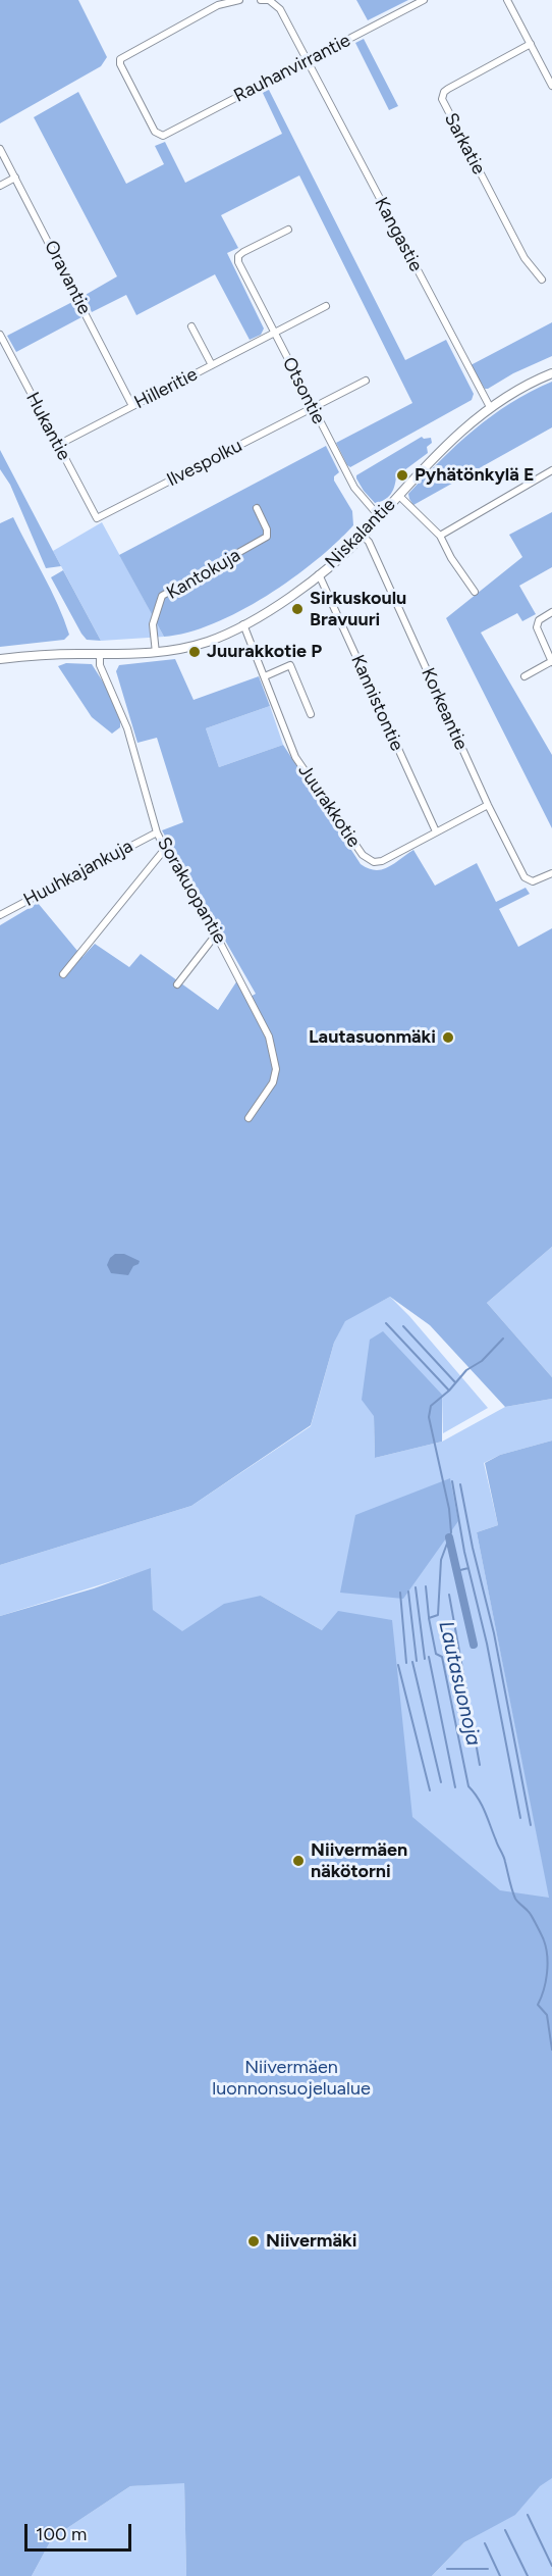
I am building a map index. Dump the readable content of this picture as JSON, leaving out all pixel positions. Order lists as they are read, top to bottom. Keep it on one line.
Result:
{"streets":{"street":["Rauhanvirrantie","Sarkatie","Kangastie","Oravantie","Hilleritie","Otsontie","Hukantie","Ilvespolku","Niskalantie","Kantokuja","Kannistontie","Korkeantie","Juurakkotie","Huuhkajankuja","Sorakuopantie"]},"crossings":[["Rauhanvirrantie","Kangastie"],["Kangastie","Niskalantie"],["Oravantie","Hilleritie"],["Hilleritie","Otsontie"],["Hilleritie","Hukantie"],["Otsontie","Ilvespolku"],["Otsontie","Niskalantie"],["Hukantie","Ilvespolku"],["Niskalantie","Kantokuja"],["Niskalantie","Kannistontie"],["Niskalantie","Korkeantie"],["Niskalantie","Juurakkotie"],["Niskalantie","Sorakuopantie"],["Kannistontie","Juurakkotie"],["Korkeantie","Juurakkotie"],["Huuhkajankuja","Sorakuopantie"]],"water":["Lautasuonoja"],"parks":["Niivermäen luonnonsuojelualue"],"places":["Pyhätönkylä E","Sirkuskoulu Bravuuri","Juurakkotie P","Lautasuonmäki","Niivermäen näkötorni","Niivermäki"],"scale_bar":"100 m"}
